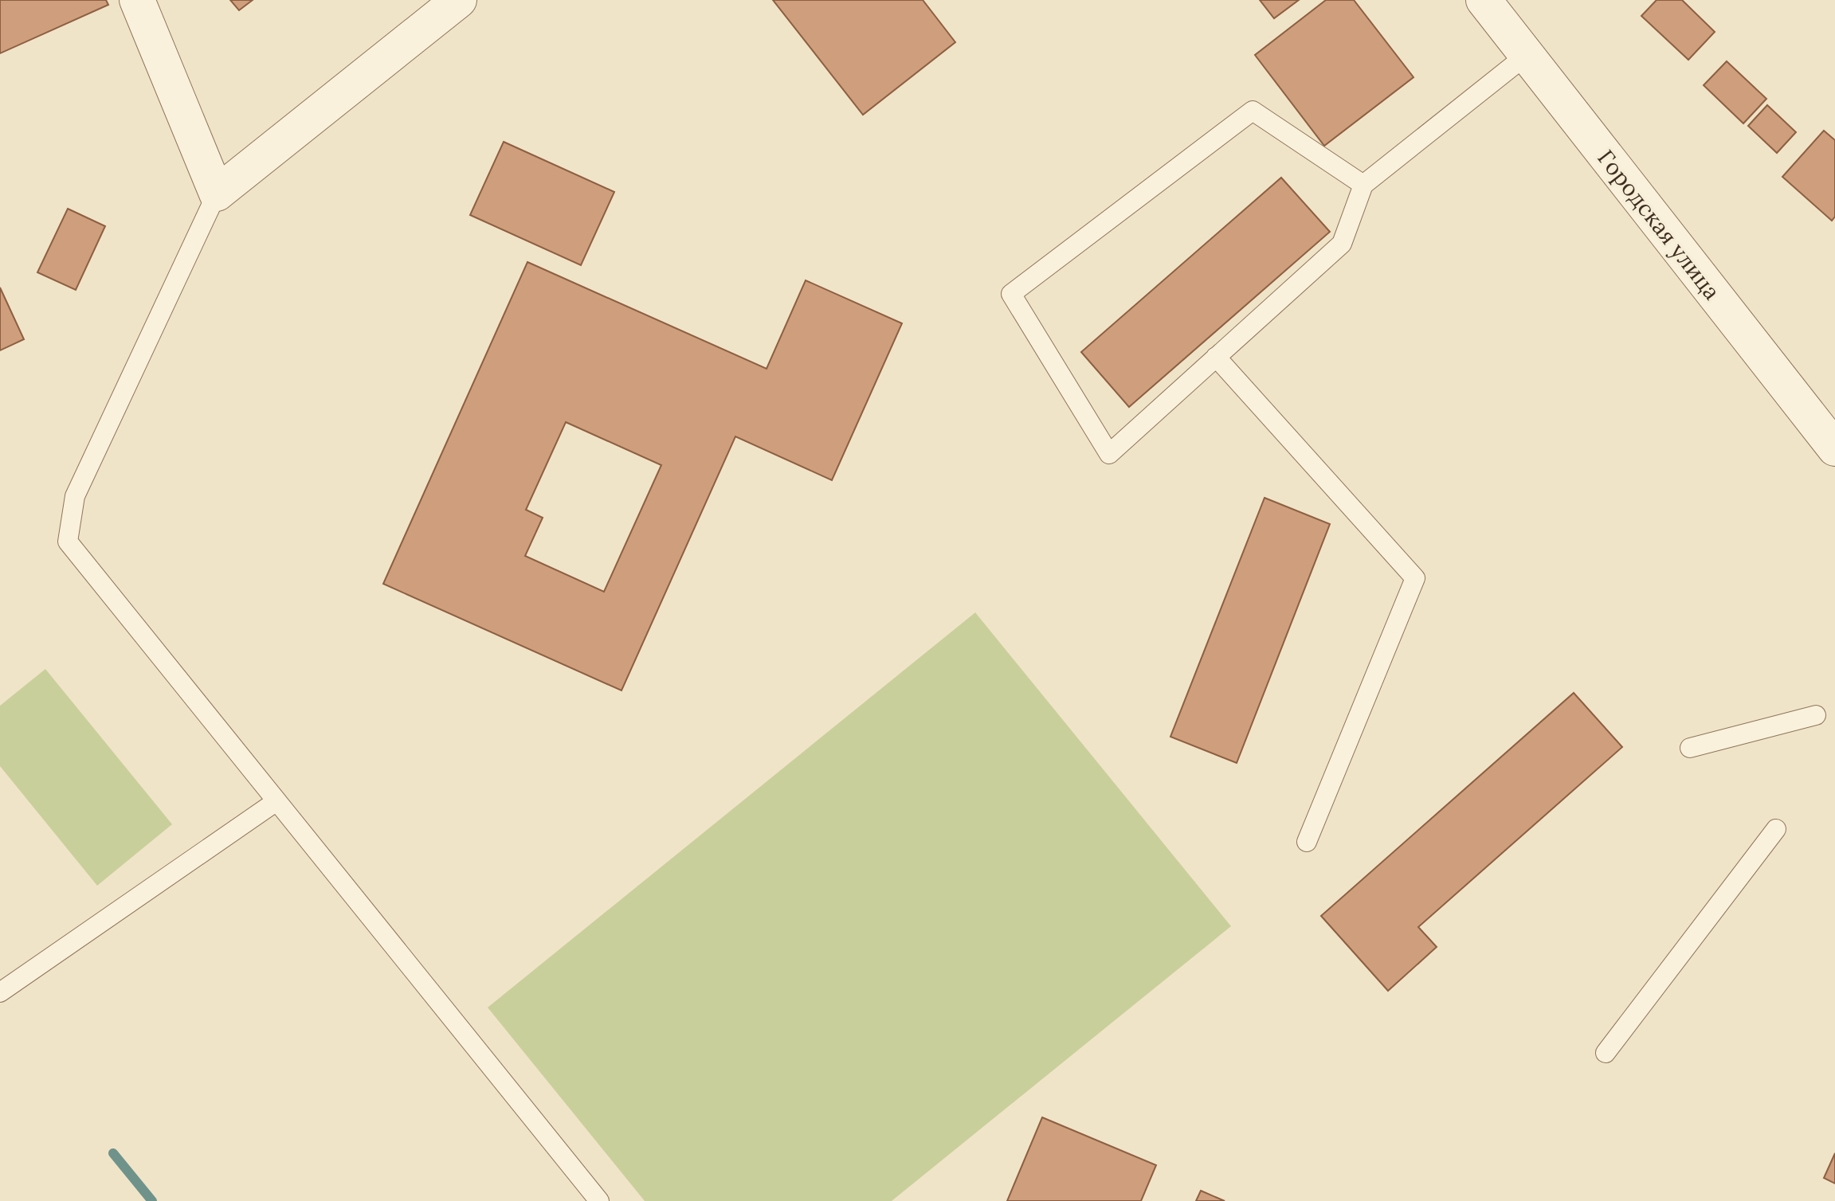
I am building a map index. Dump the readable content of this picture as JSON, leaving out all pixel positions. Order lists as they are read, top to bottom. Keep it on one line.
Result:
{"streets":{"street":["Городская улица"]}}
